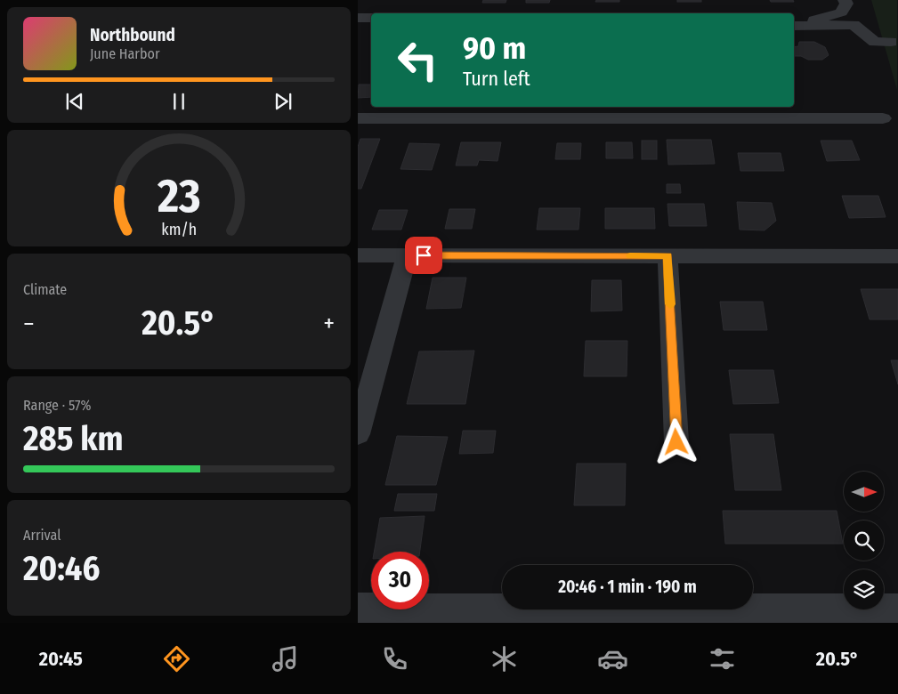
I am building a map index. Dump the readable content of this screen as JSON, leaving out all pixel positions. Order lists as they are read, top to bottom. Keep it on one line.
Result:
{"north":"right","page":{"turn":["90 m","Turn left"],"song":["Northbound","June Harbor"],"tile":["Climate",["Range · 57%","285 km"],["Arrival","20:46"]],"heat":["−","20.5°","+"],"limit":"30","trip":"20:46 · 1 min · 190 m","tabs":["20:45","20.5°"],"gauge":["23","km/h"]}}
